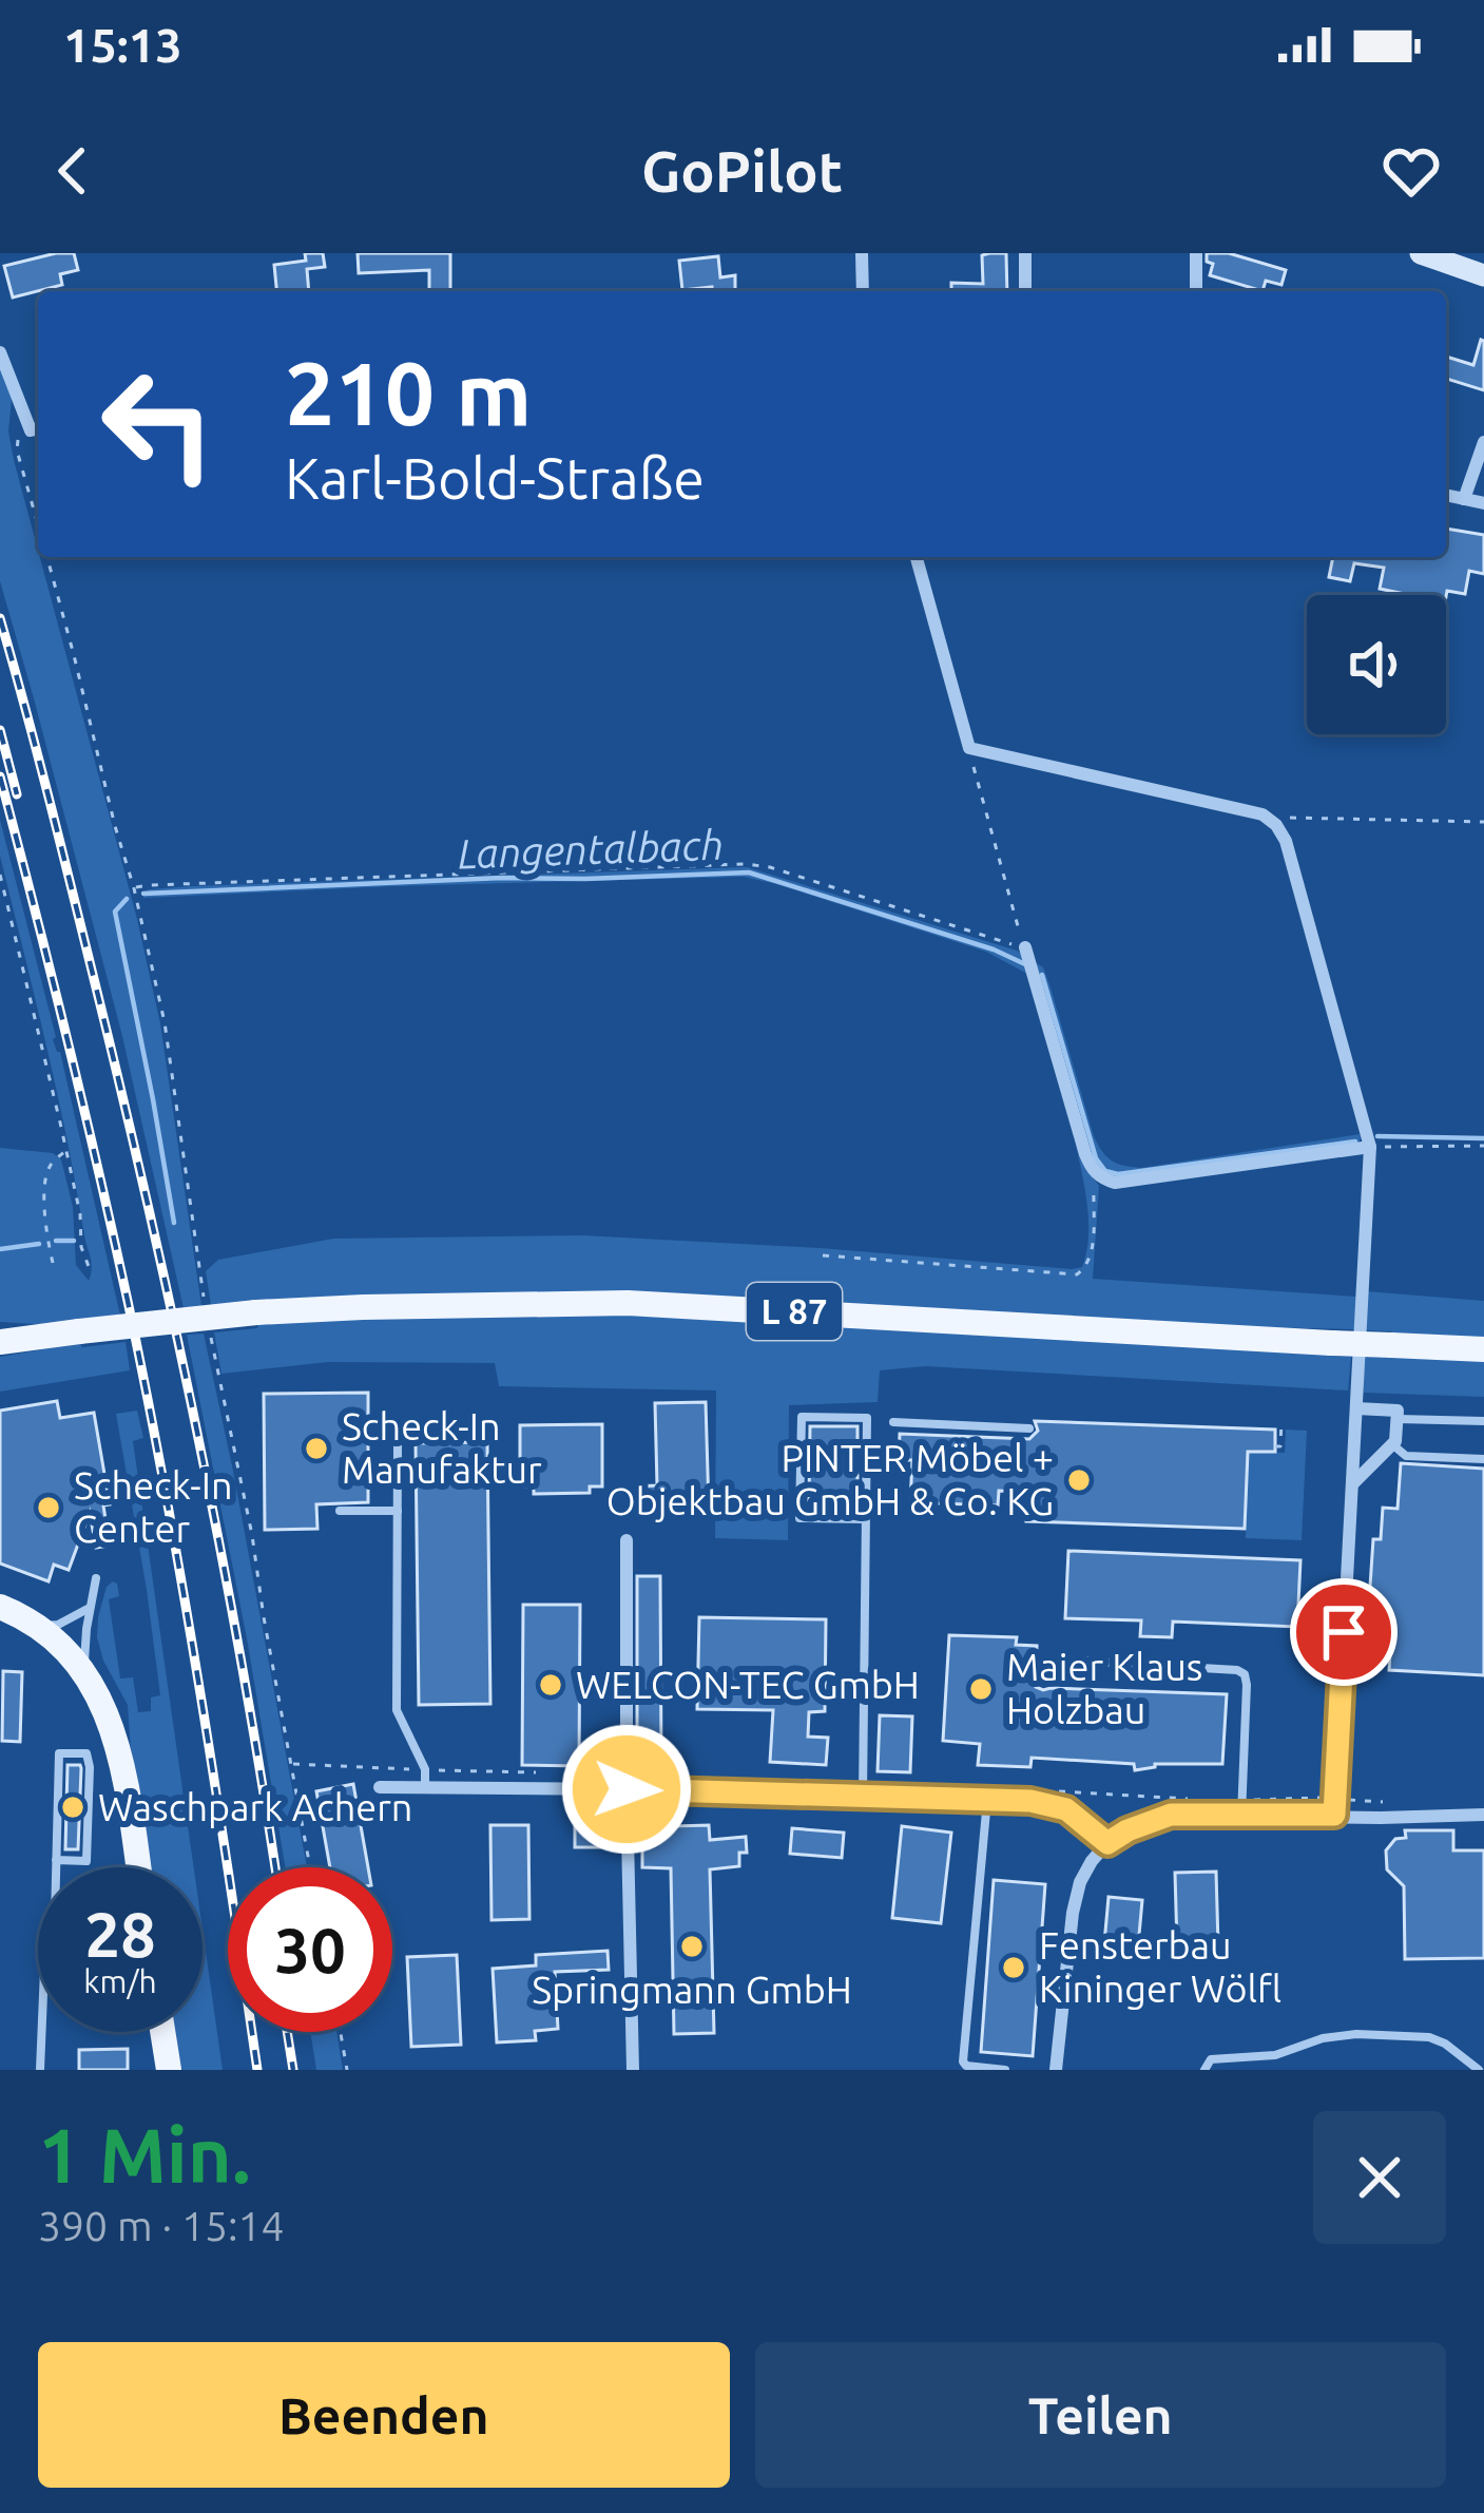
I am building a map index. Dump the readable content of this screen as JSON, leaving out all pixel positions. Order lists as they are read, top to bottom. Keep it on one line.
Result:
{"streets":{"main road":["L 87"]},"water":["Langentalbach"],"places":["Scheck-In Manufaktur","PINTER Möbel + Objektbau GmbH & Co. KG","Scheck-In Center","WELCON-TEC GmbH","Maier Klaus Holzbau","Waschpark Achern","Springmann GmbH","Fensterbau Kininger Wölfl"],"page":{"status":"15:13","header":"GoPilot","turn":["210 m","Karl-Bold-Straße"],"speed":"28 km/h","limit":"30","heading":["1 Min.","390 m · 15:14"],"buttons":["Beenden","Teilen"]}}
